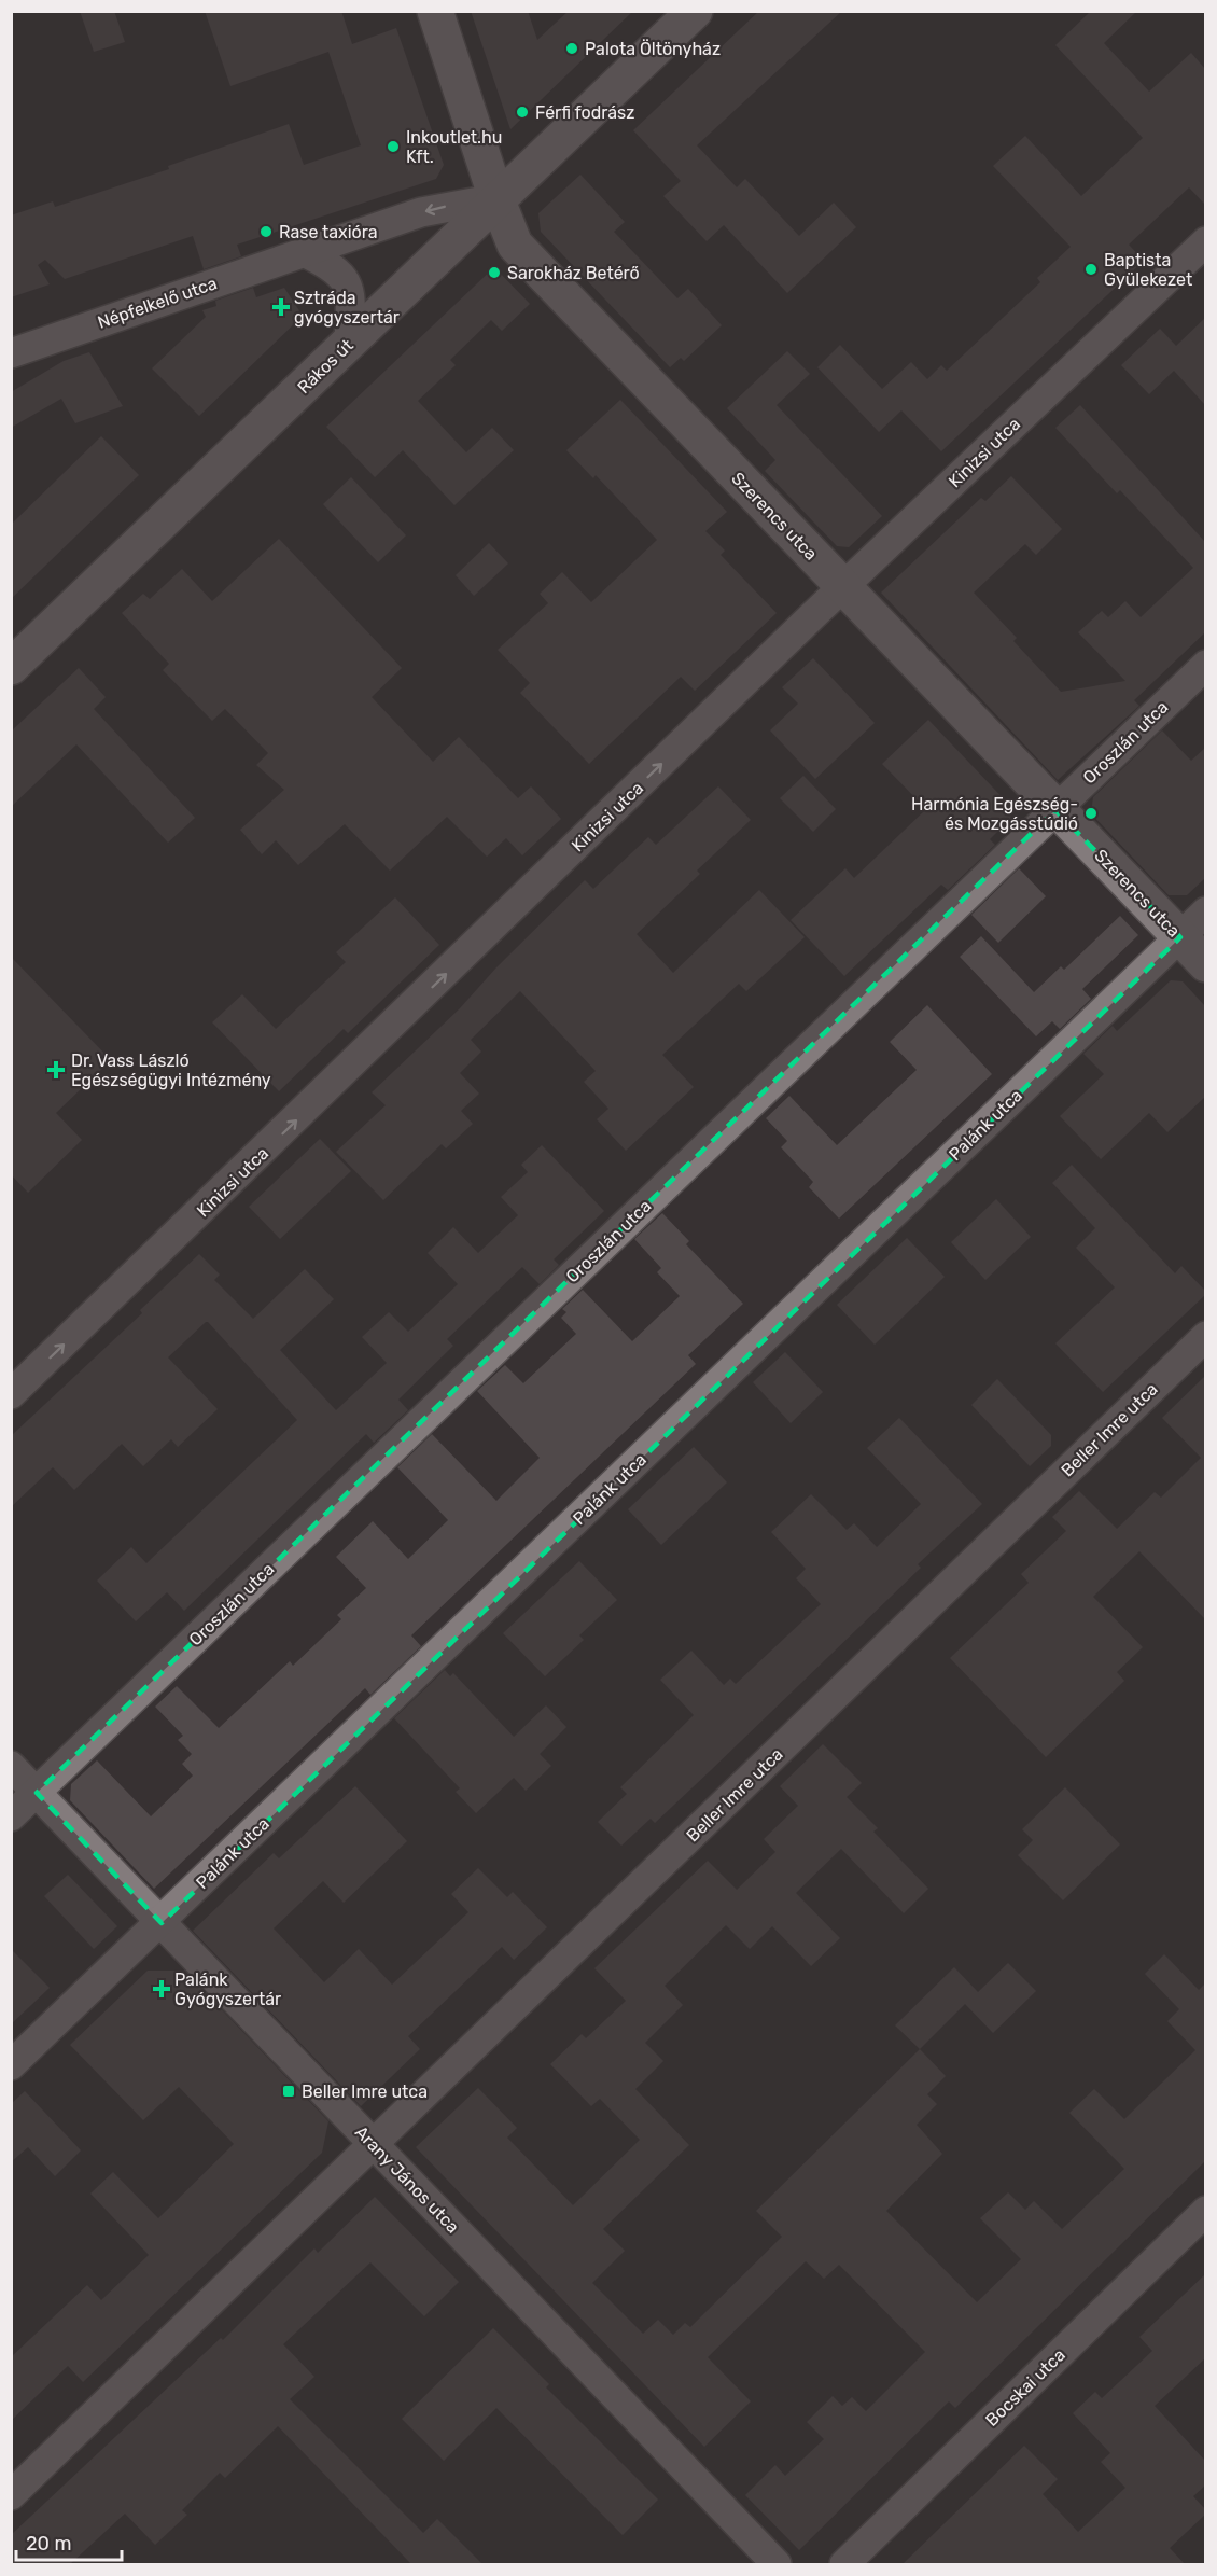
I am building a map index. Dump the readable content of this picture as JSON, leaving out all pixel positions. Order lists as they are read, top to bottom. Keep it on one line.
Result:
{"streets":{"street":["Népfelkelő utca","Rákos út","Kinizsi utca","Szerencs utca","Oroszlán utca","Palánk utca","Beller Imre utca","Arany János utca","Bocskai utca"]},"crossings":[["Népfelkelő utca","Rákos út"],["Népfelkelő utca","Szerencs utca"],["Rákos út","Szerencs utca"],["Kinizsi utca","Szerencs utca"],["Szerencs utca","Oroszlán utca"],["Szerencs utca","Palánk utca"],["Oroszlán utca","Arany János utca"],["Palánk utca","Arany János utca"],["Beller Imre utca","Arany János utca"]],"one_way":["Népfelkelő utca","Kinizsi utca"],"places":{"other":["Palota Öltönyház","Férfi fodrász","Inkoutlet.hu Kft.","Rase taxióra","Baptista Gyülekezet","Sarokház Betérő","Harmónia Egészség- és Mozgásstúdió"],"health":["Sztráda gyógyszertár","Dr. Vass László Egészségügyi Intézmény","Palánk Gyógyszertár"],"transit":["Beller Imre utca"]},"scale_bar":"20 m"}
